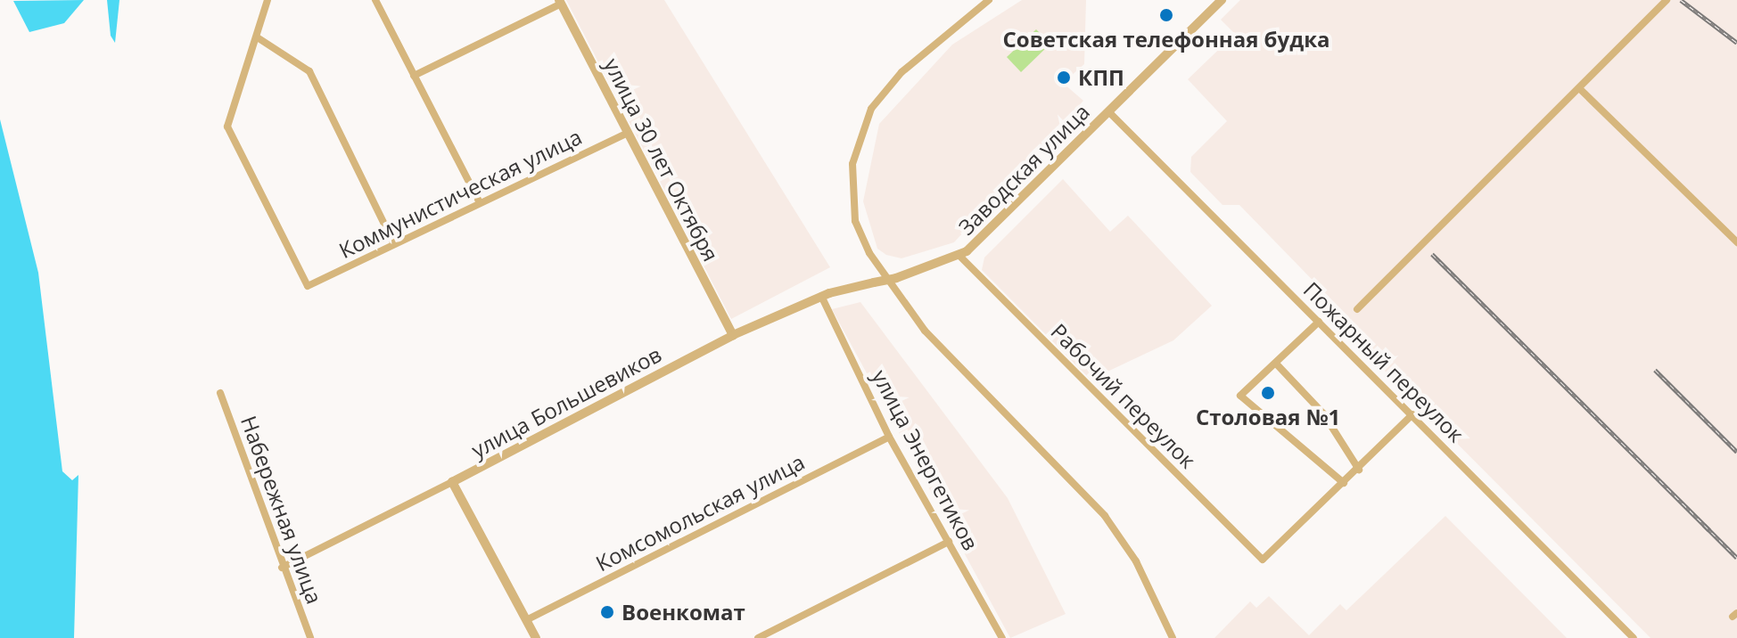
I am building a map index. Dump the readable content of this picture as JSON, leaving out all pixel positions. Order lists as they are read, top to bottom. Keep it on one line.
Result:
{"streets":{"street":["улица 30 лет Октября","Заводская улица","Коммунистическая улица","Пожарный переулок","Рабочий переулок","улица Большевиков","улица Энергетиков","Набережная улица","Комсомольская улица"]},"crossings":[["улица 30 лет Октября","Коммунистическая улица"],["улица 30 лет Октября","улица Большевиков"],["Заводская улица","Пожарный переулок"],["Заводская улица","Рабочий переулок"],["Заводская улица","улица Большевиков"],["улица Большевиков","улица Энергетиков"],["улица Большевиков","Набережная улица"],["улица Энергетиков","Комсомольская улица"]],"places":["Советская телефонная будка","КПП","Столовая №1","Военкомат"]}
